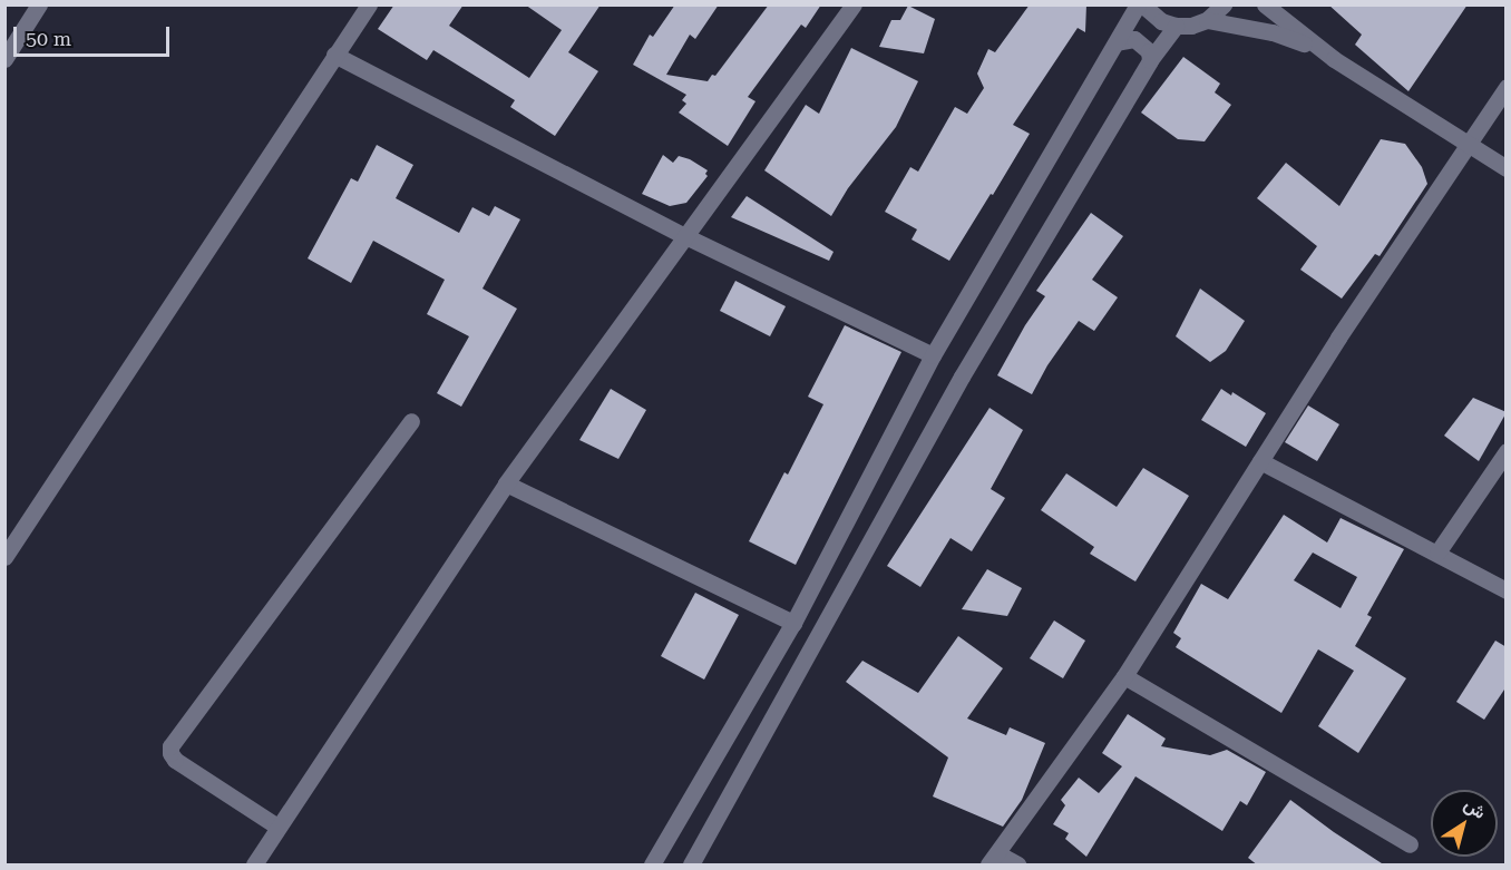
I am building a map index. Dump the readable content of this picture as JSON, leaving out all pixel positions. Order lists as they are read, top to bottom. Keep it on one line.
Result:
{"scale_bar":"50 m","north":"top right"}
